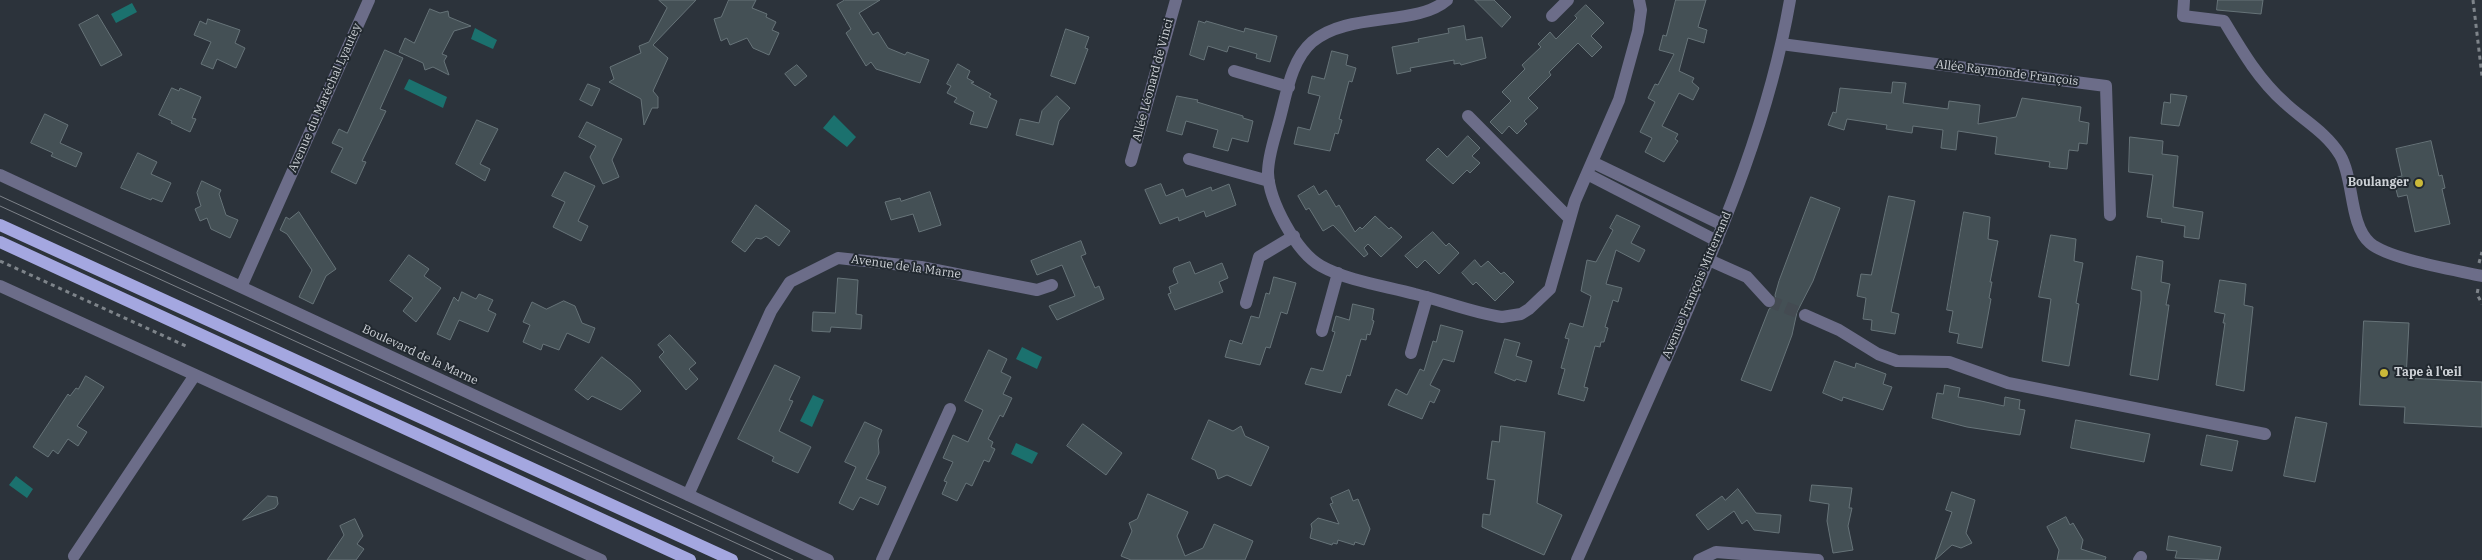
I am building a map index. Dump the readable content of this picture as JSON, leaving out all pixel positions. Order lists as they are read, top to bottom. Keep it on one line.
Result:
{"streets":{"street":["Allée Raymonde François","Allée Léonard de Vinci","Avenue du Maréchal Lyautey","Avenue de la Marne","Avenue François Mitterrand","Boulevard de la Marne"]},"crossings":[["Allée Raymonde François","Avenue François Mitterrand"],["Avenue du Maréchal Lyautey","Boulevard de la Marne"],["Avenue de la Marne","Boulevard de la Marne"]],"places":["Boulanger","Tape à l'œil"]}
